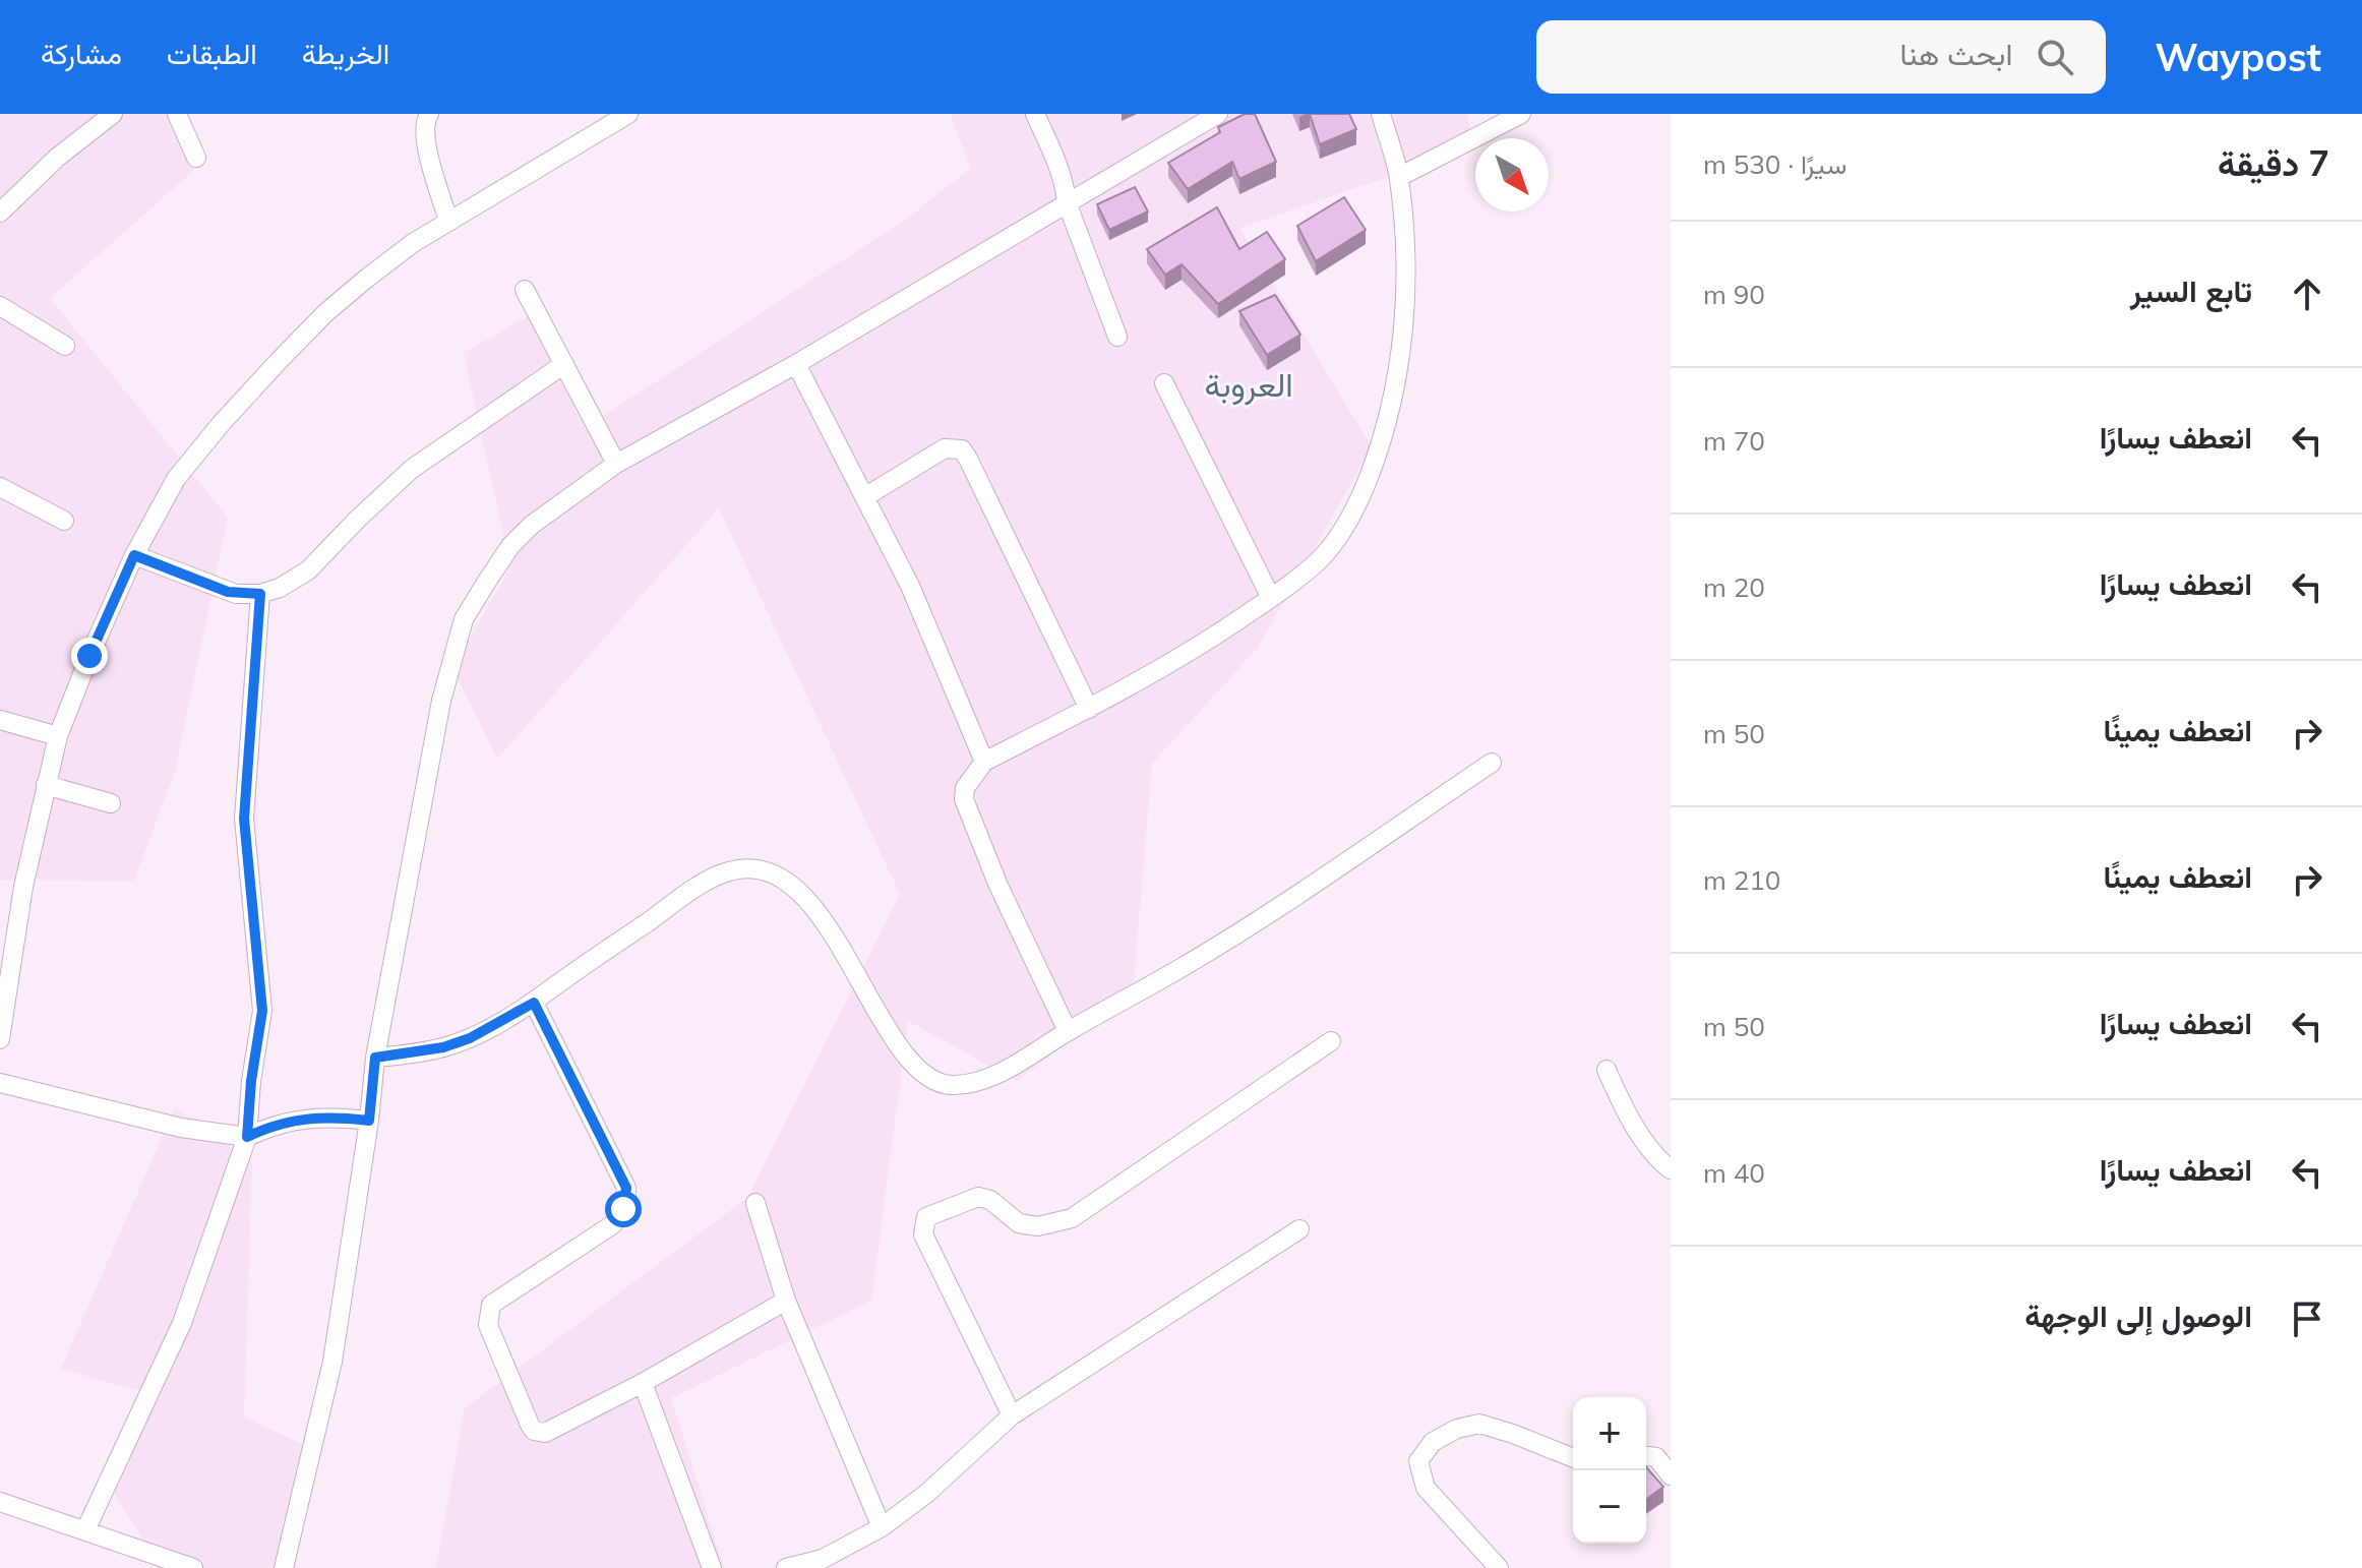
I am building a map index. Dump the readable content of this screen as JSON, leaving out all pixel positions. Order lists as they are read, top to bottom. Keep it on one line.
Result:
{"districts":["العروبة"],"north":"bottom right","page":{"header":"Waypost","search":"ابحث هنا","nav":["الخريطة","الطبقات","مشاركة"],"heading":["7 دقيقة","سيرًا · 530 m"],"list":[["تابع السير","90 m"],["انعطف يسارًا","70 m"],["انعطف يسارًا","20 m"],["انعطف يمينًا","50 m"],["انعطف يمينًا","210 m"],["انعطف يسارًا","50 m"],["انعطف يسارًا","40 m"],"الوصول إلى الوجهة"],"map_buttons":["+","−"]}}
